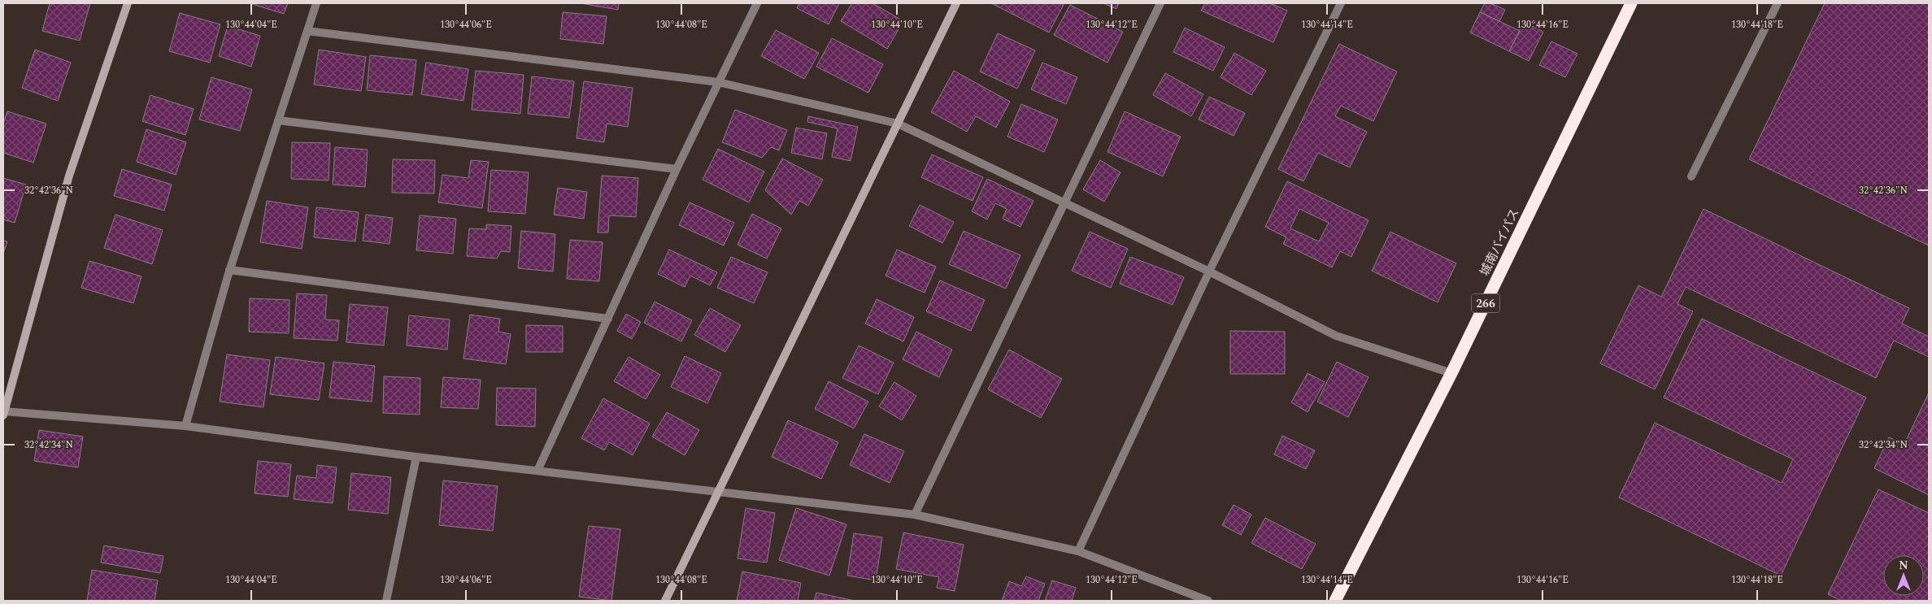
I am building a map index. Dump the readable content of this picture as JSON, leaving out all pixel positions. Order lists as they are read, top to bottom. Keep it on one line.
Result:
{"streets":{"highway":["城南バイパス","266"]},"north":"top","coordinates":["130°44'04\"E","130°44'06\"E","130°44'08\"E","130°44'10\"E","130°44'12\"E","130°44'14\"E","130°44'16\"E","130°44'18\"E","32°42'36\"N","32°42'34\"N"]}
